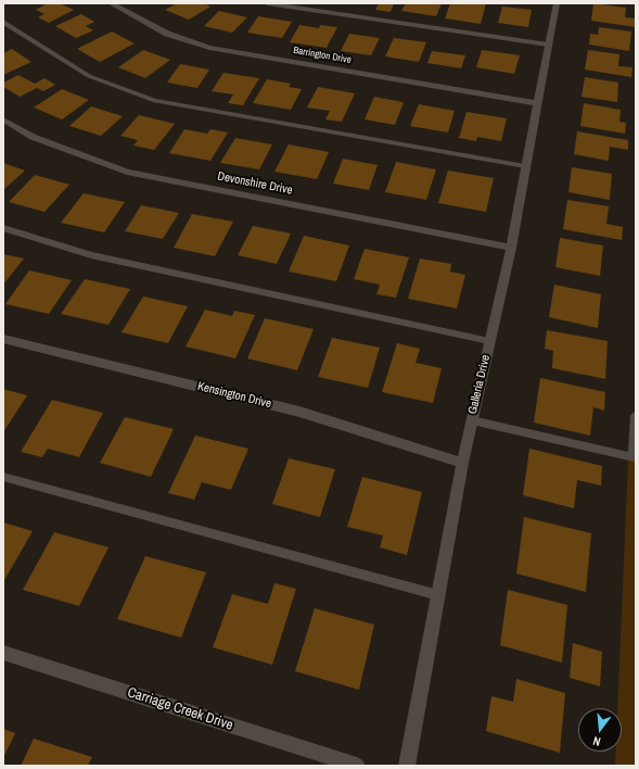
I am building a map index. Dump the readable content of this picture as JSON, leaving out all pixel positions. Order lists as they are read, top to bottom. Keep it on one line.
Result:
{"streets":{"street":["Barrington Drive","Devonshire Drive","Galleria Drive","Kensington Drive","Carriage Creek Drive"]},"crossings":[["Barrington Drive","Galleria Drive"],["Devonshire Drive","Galleria Drive"],["Galleria Drive","Kensington Drive"]],"north":"bottom"}
